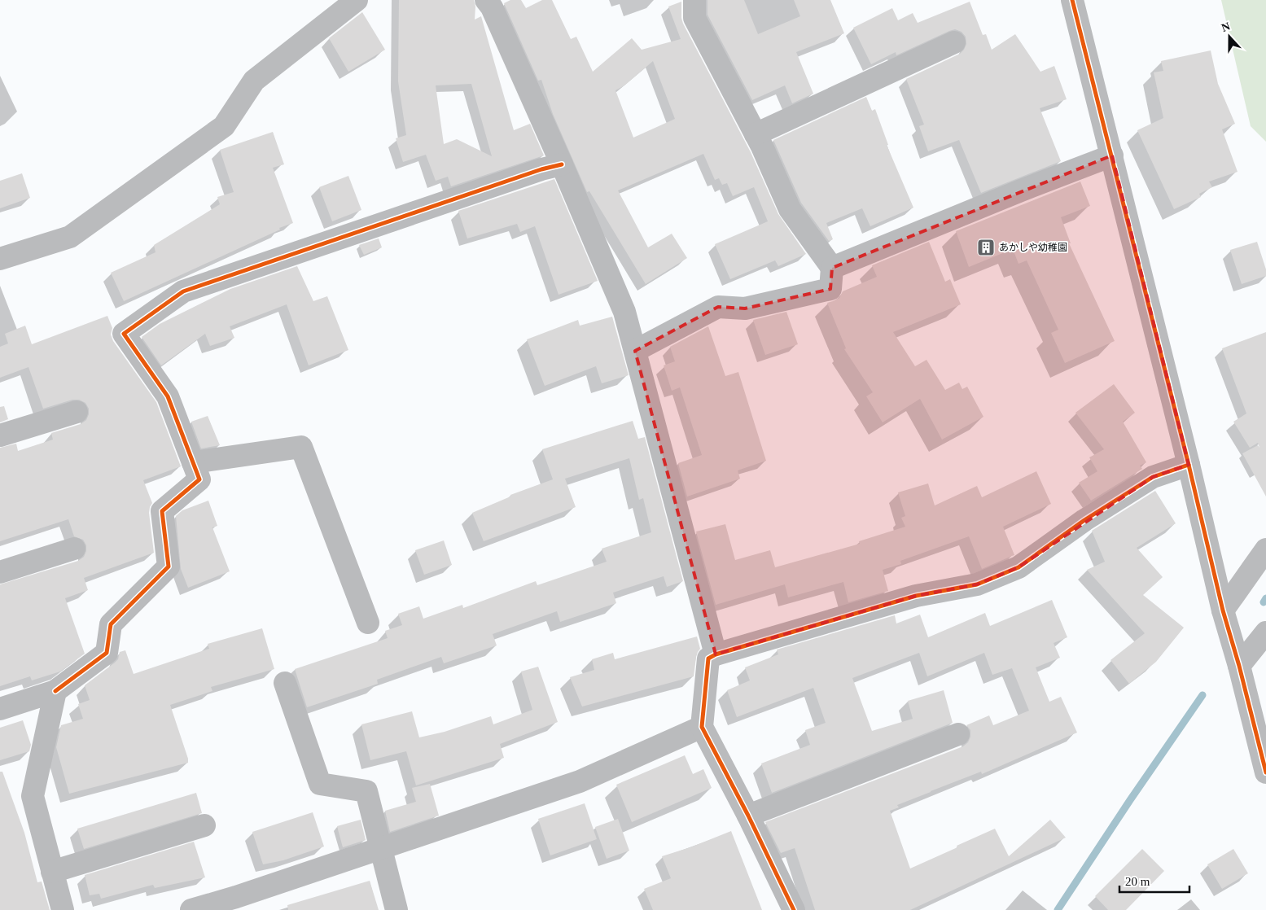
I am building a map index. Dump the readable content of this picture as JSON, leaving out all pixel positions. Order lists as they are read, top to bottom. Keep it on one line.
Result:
{"places":{"building":["あかしや幼稚園"]},"scale_bar":"20 m","north":"top"}
